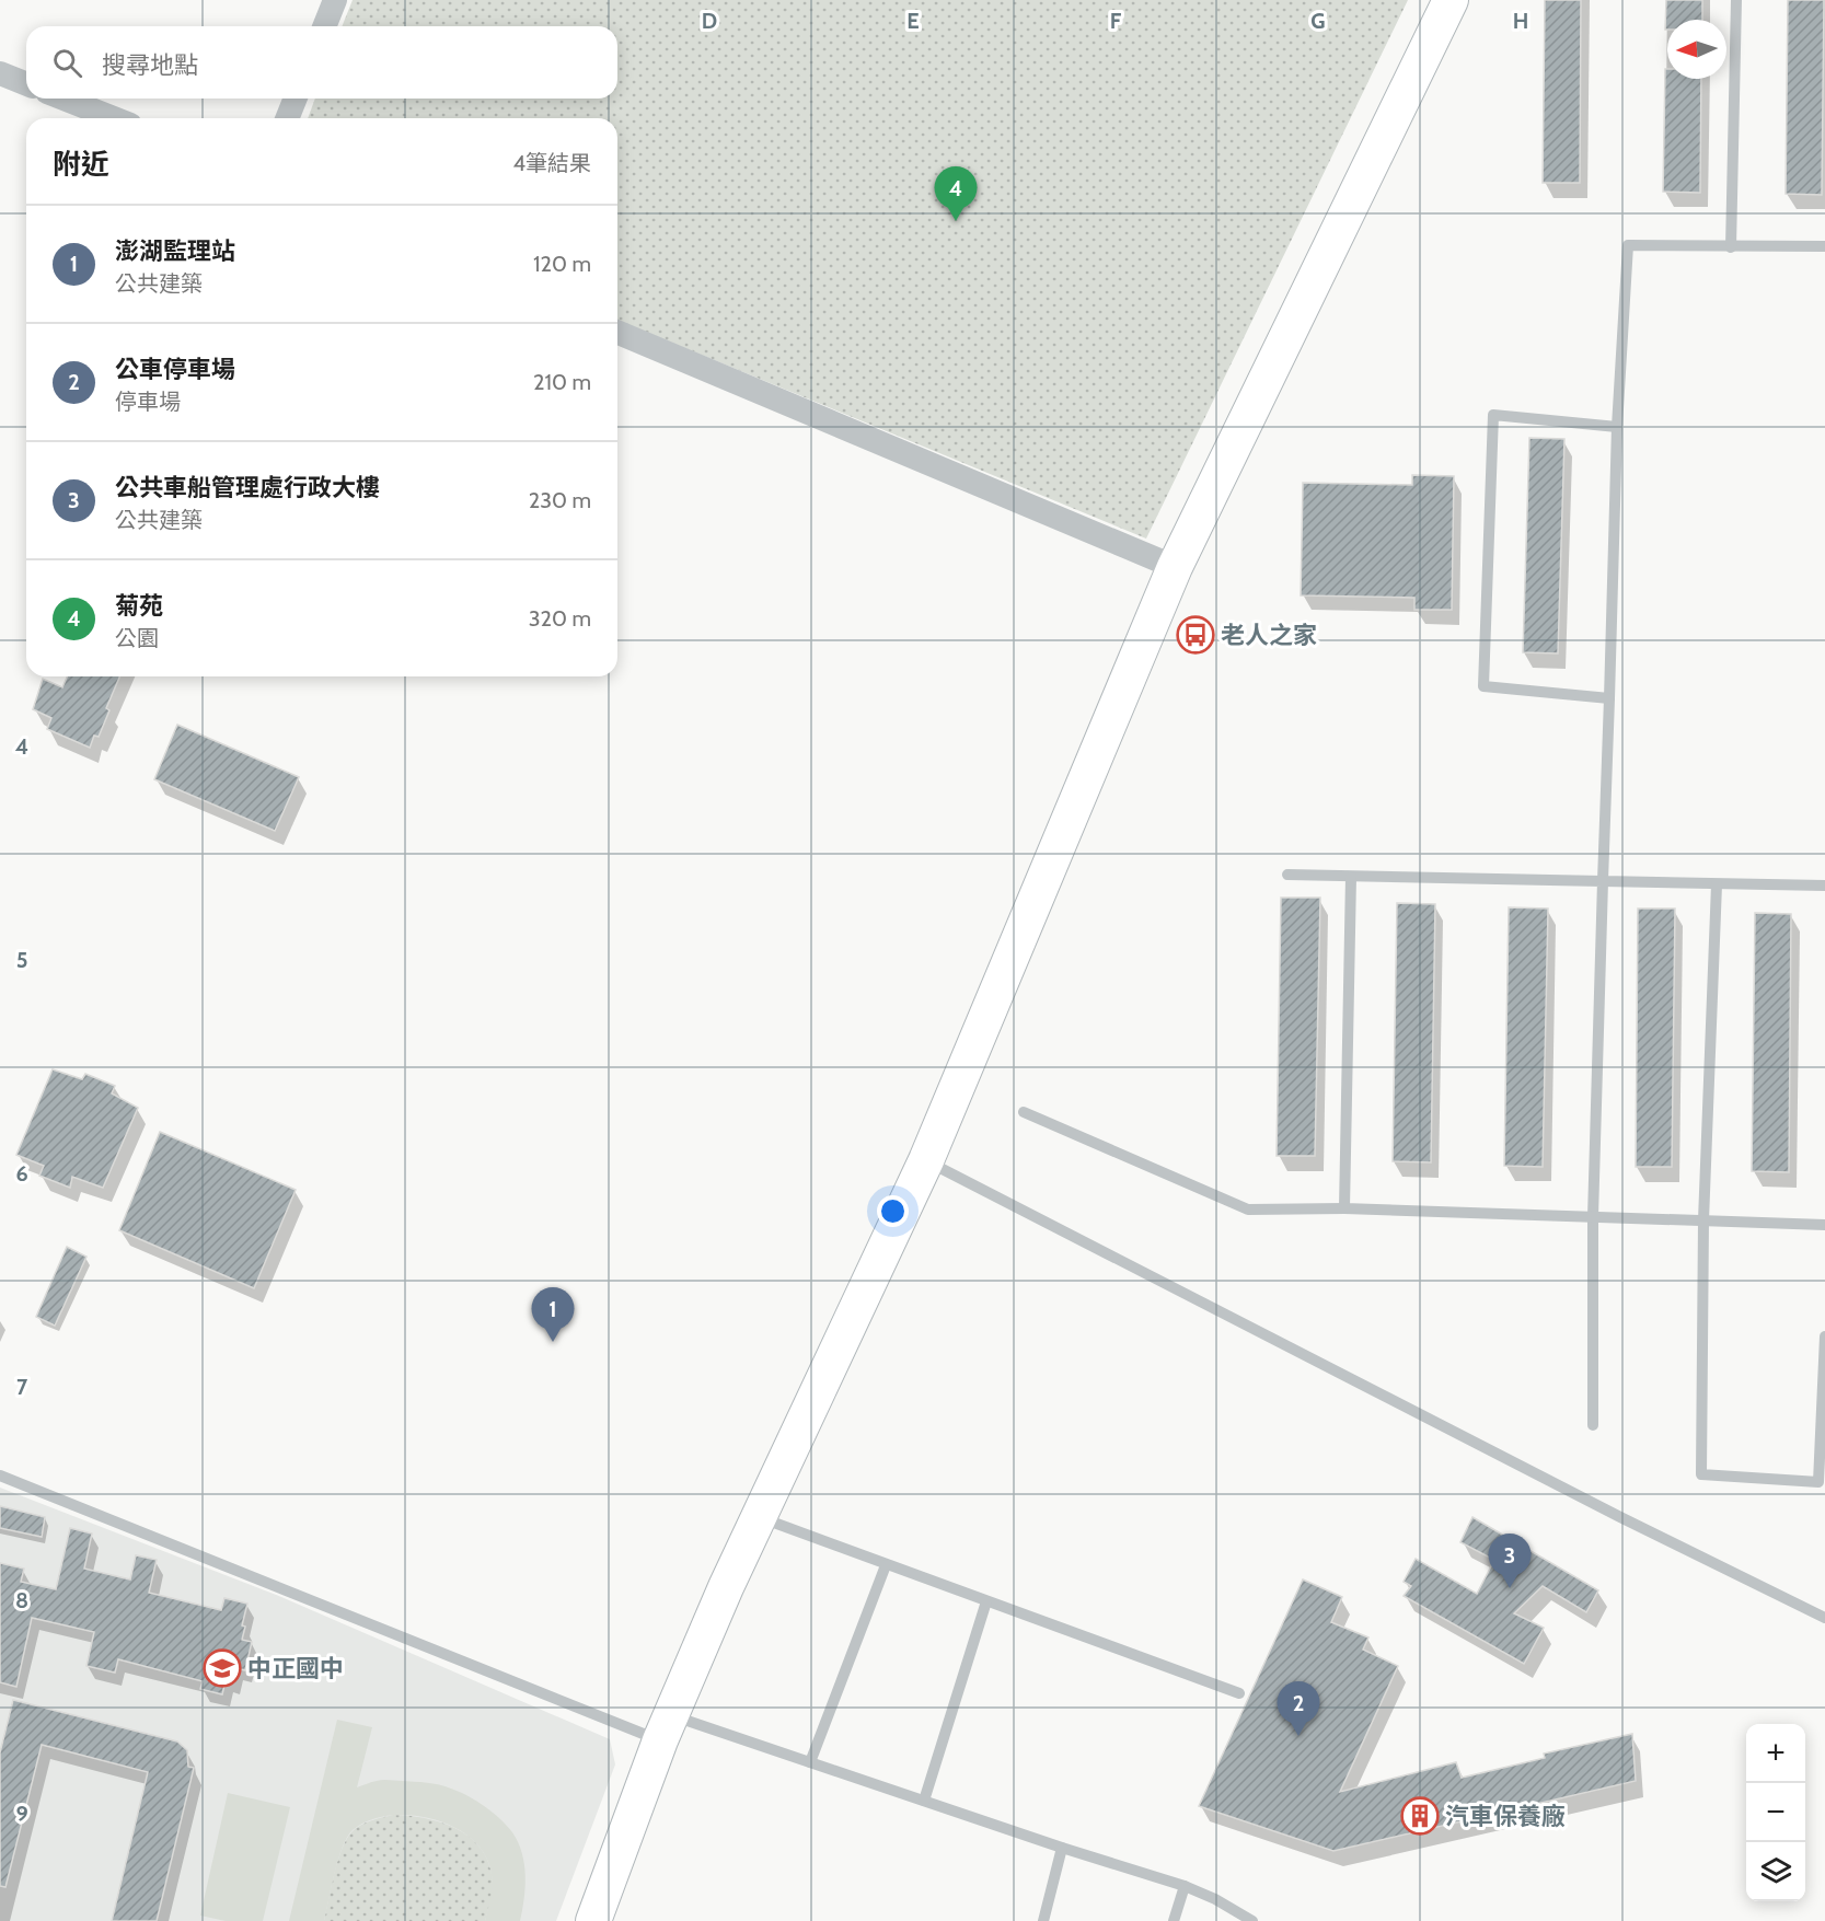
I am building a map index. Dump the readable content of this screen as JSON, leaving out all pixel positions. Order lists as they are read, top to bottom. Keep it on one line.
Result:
{"places":{"bus stop":["老人之家"],"school or university":["中正國中"],"building":["汽車保養廠"]},"north":"left","page":{"search":"搜尋地點","heading":["附近","4筆結果"],"pins":["4","1","3","2"],"list":[{"mark":"1","name":"澎湖監理站","note":"公共建築","value":"120 m"},{"mark":"2","name":"公車停車場","note":"停車場","value":"210 m"},{"mark":"3","name":"公共車船管理處行政大樓","note":"公共建築","value":"230 m"},{"mark":"4","name":"菊苑","note":"公園","value":"320 m"}],"map_buttons":["+","−"]},"grid":{"columns":["D","E","F","G","H"],"rows":["4","5","6","7","8","9"]}}
